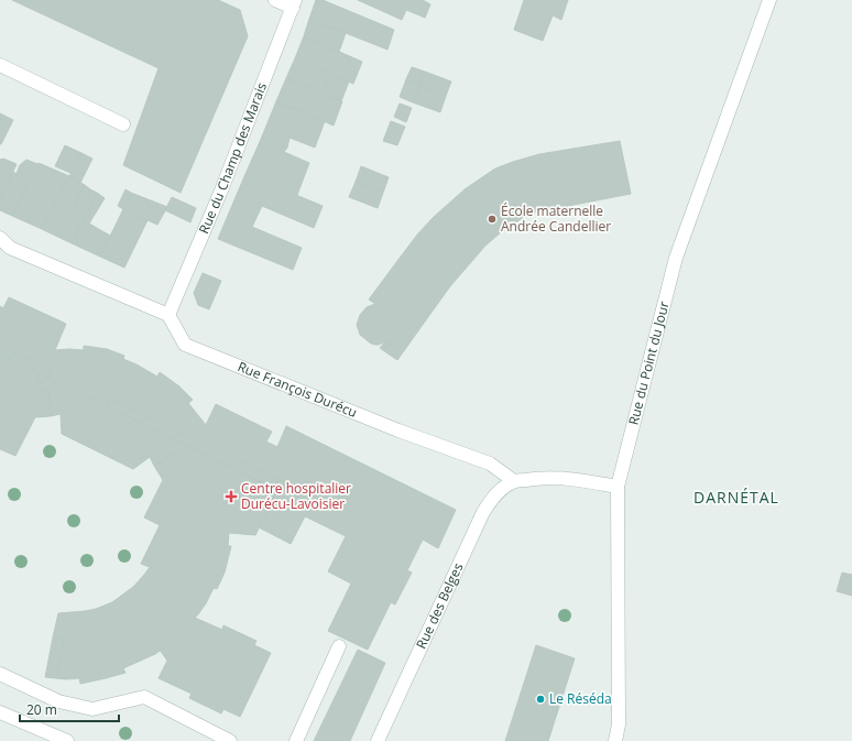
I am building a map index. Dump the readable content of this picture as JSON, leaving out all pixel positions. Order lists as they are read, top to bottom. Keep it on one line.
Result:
{"streets":{"street":["Rue du Champ des Marais","Rue du Point du Jour","Rue François Durécu","Rue des Belges"]},"crossings":[["Rue du Champ des Marais","Rue François Durécu"],["Rue François Durécu","Rue des Belges"]],"districts":["DARNÉTAL"],"places":{"other":["École maternelle Andrée Candellier","Le Réséda"],"health":["Centre hospitalier Durécu-Lavoisier"]},"scale_bar":"20 m"}
